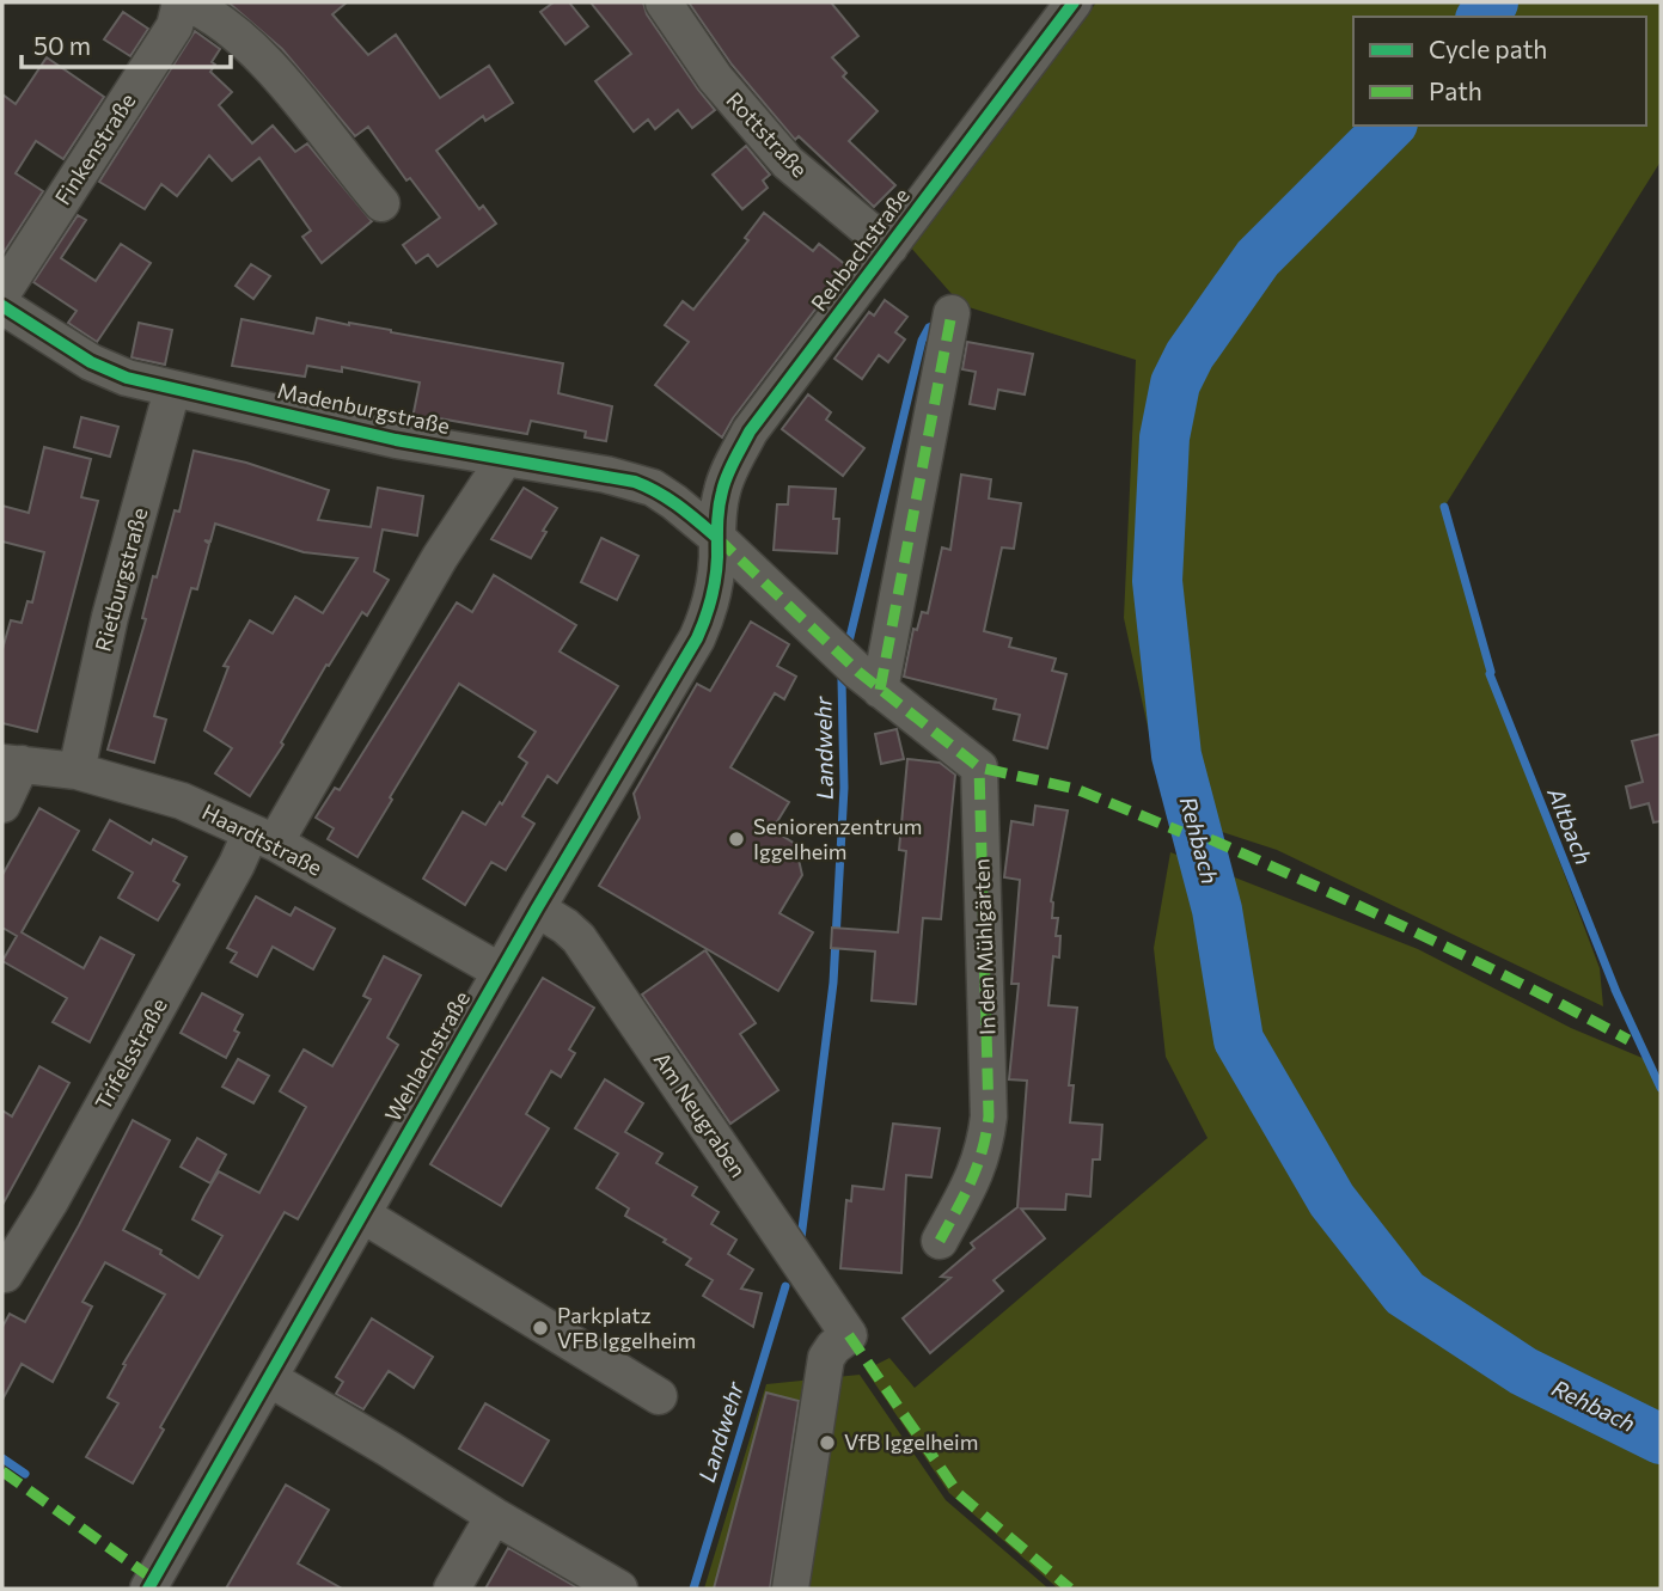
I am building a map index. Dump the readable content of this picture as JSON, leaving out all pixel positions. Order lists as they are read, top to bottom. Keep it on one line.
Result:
{"streets":{"street":["Rottstraße","Finkenstraße","Rehbachstraße","Madenburgstraße","Rietburgstraße","Haardtstraße","In den Mühlgärten","Trifelsstraße","Wehlachstraße","Am Neugraben"]},"crossings":[["Rottstraße","Rehbachstraße"],["Rehbachstraße","Madenburgstraße"],["Rehbachstraße","In den Mühlgärten"],["Rehbachstraße","Wehlachstraße"],["Madenburgstraße","Rietburgstraße"],["Madenburgstraße","In den Mühlgärten"],["Madenburgstraße","Trifelsstraße"],["Madenburgstraße","Wehlachstraße"],["Rietburgstraße","Haardtstraße"],["Haardtstraße","Trifelsstraße"],["Haardtstraße","Wehlachstraße"],["In den Mühlgärten","Wehlachstraße"],["Wehlachstraße","Am Neugraben"]],"water":["Landwehr","Altbach","Rehbach"],"places":["Seniorenzentrum Iggelheim","Parkplatz VFB Iggelheim","VfB Iggelheim"],"legend":["Cycle path","Path"],"scale_bar":"50 m"}
